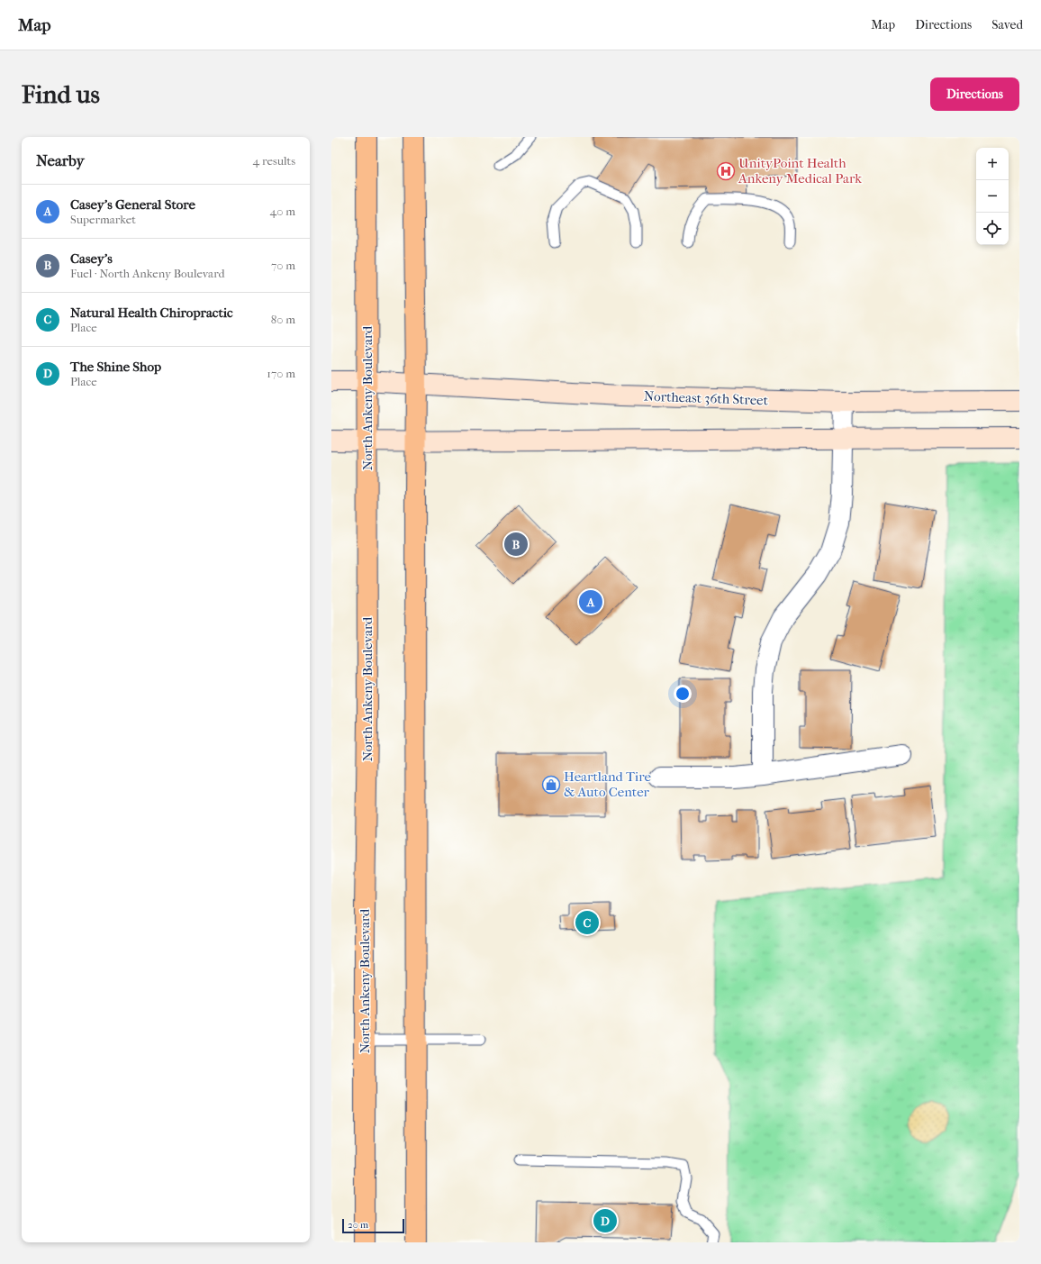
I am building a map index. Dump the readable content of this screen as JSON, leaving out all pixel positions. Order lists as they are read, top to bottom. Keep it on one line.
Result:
{"streets":{"main road":["North Ankeny Boulevard","Northeast 36th Street"]},"crossings":[["North Ankeny Boulevard","Northeast 36th Street"]],"places":{"hospital":["UnityPoint Health Ankeny Medical Park"],"shop":["Heartland Tire & Auto Center"]},"scale_bar":"20 m","page":{"header":"Map","nav":["Map","Directions","Saved"],"buttons":"Directions","title":"Find us","heading":["Nearby","4 results"],"map_buttons":["+","−"],"list":[{"mark":"A","name":"Casey's General Store","note":"Supermarket","value":"40 m"},{"mark":"B","name":"Casey's","note":"Fuel · North Ankeny Boulevard","value":"70 m"},{"mark":"C","name":"Natural Health Chiropractic","note":"Place","value":"80 m"},{"mark":"D","name":"The Shine Shop","note":"Place","value":"170 m"}],"pins":["B","A","C","D"],"scale":"20 m"}}
